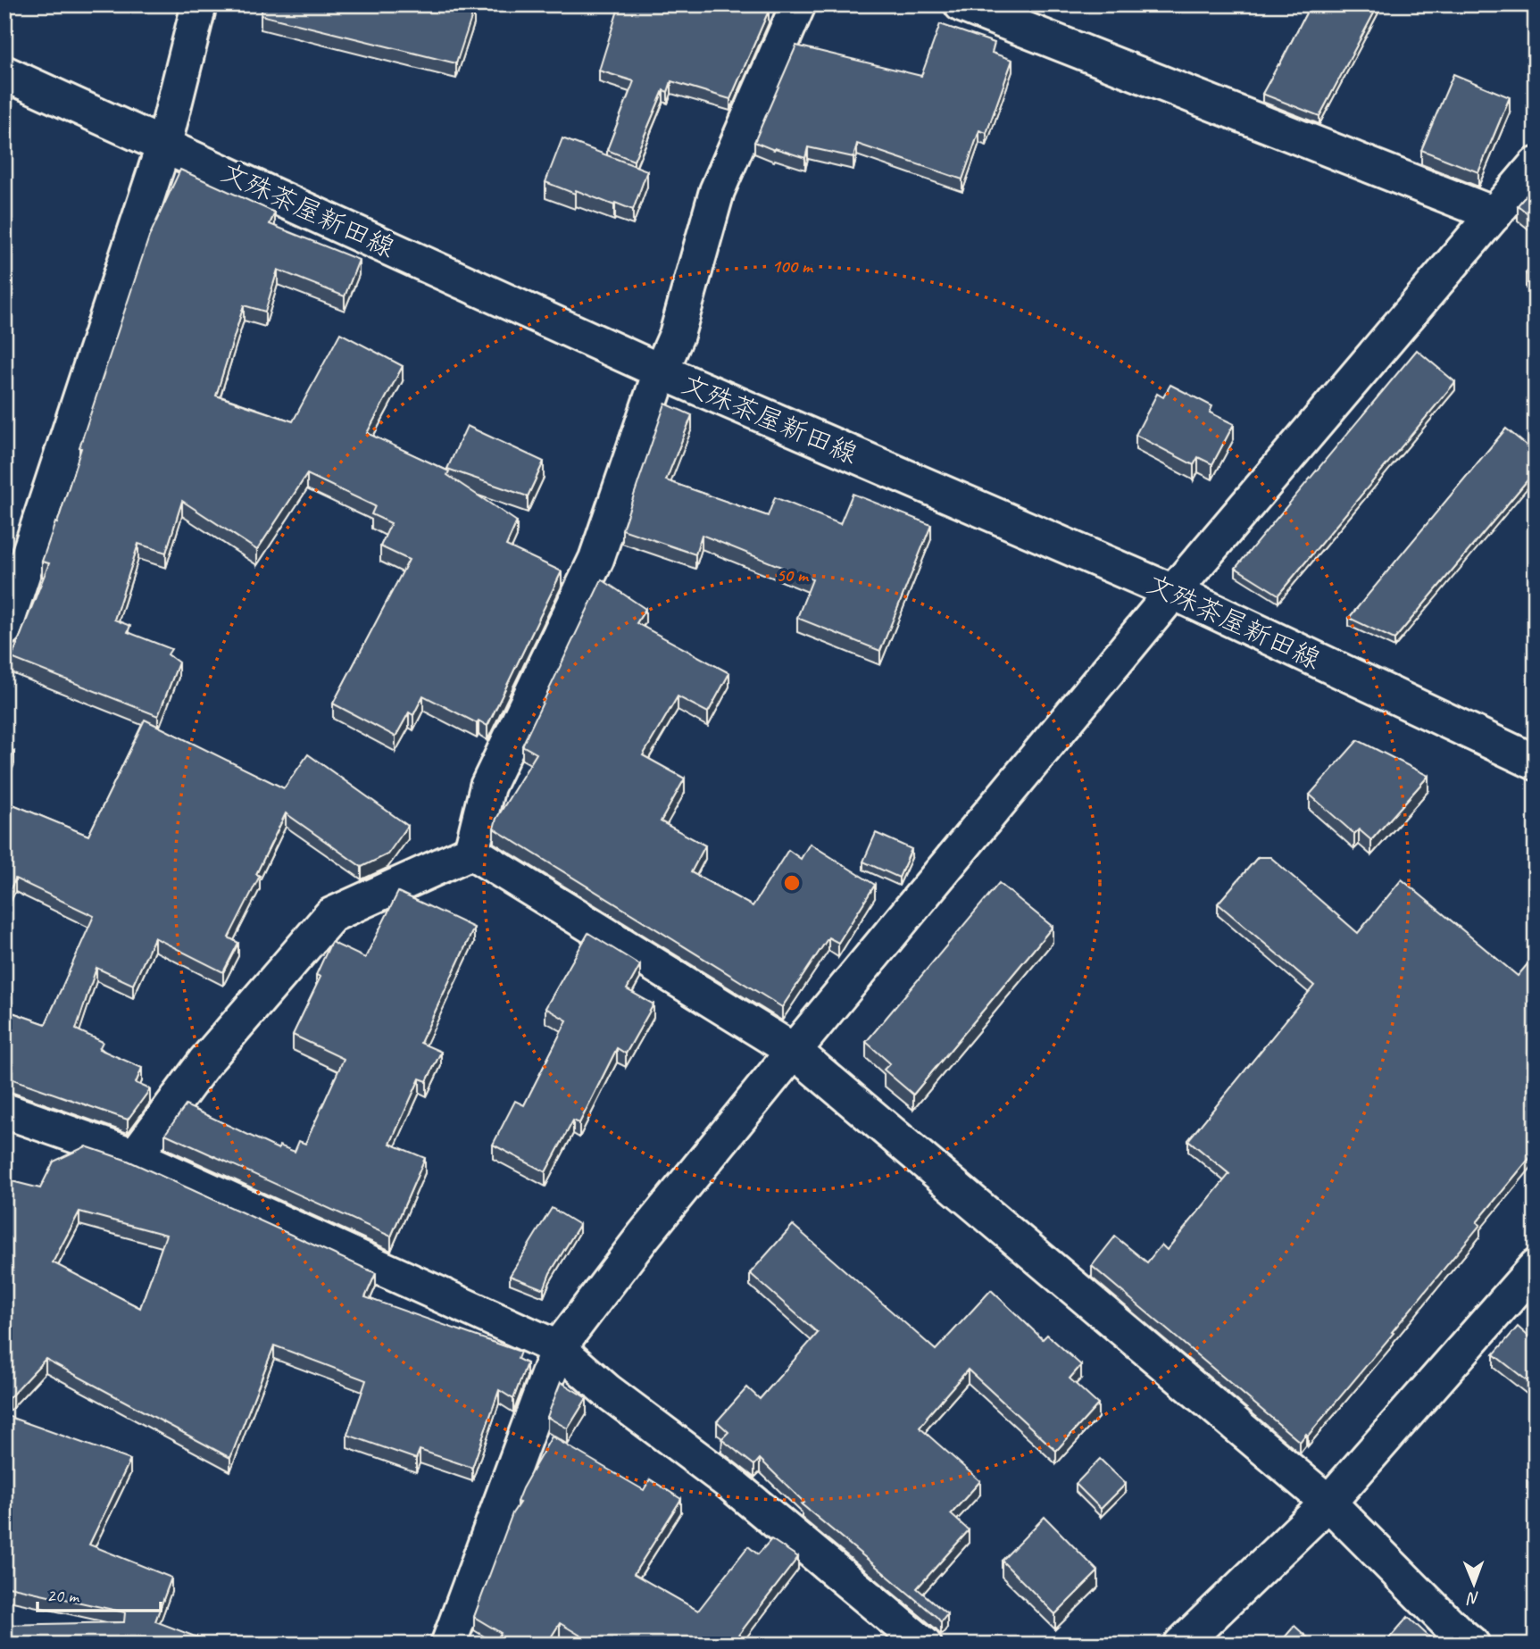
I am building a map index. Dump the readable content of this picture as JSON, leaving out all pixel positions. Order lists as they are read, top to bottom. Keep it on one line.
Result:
{"streets":{"street":["文殊茶屋新田線"]},"scale_bar":"20 m","north":"bottom","rings":["100 m","50 m"]}
